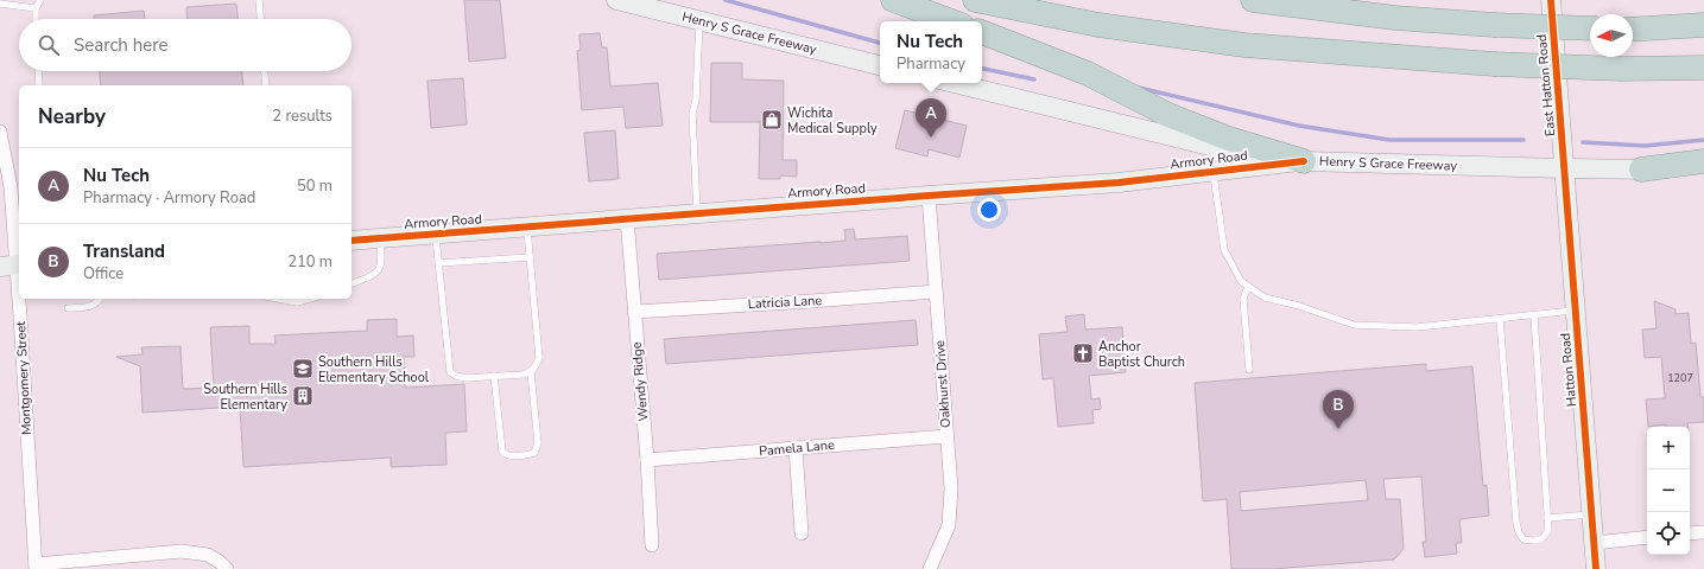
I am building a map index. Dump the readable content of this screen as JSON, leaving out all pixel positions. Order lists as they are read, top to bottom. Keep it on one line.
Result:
{"streets":{"street":["Henry S Grace Freeway","East Hatton Road","Armory Road","Latricia Lane","Hatton Road","Montgomery Street","Wendy Ridge","Oakhurst Drive","Pamela Lane"]},"crossings":[["Henry S Grace Freeway","East Hatton Road"],["Henry S Grace Freeway","Armory Road"],["Henry S Grace Freeway","Hatton Road"],["East Hatton Road","Hatton Road"],["Armory Road","Wendy Ridge"],["Armory Road","Oakhurst Drive"],["Latricia Lane","Wendy Ridge"],["Latricia Lane","Oakhurst Drive"],["Wendy Ridge","Pamela Lane"],["Oakhurst Drive","Pamela Lane"]],"places":{"shop":["Wichita Medical Supply"],"church":["Anchor Baptist Church"],"school or university":["Southern Hills Elementary School"],"building":["Southern Hills Elementary"]},"house_numbers":["1207"],"north":"left","page":{"search":"Search here","popup":["Nu Tech","Pharmacy"],"heading":["Nearby","2 results"],"pins":["A","B"],"list":[{"mark":"A","name":"Nu Tech","note":"Pharmacy · Armory Road","value":"50 m"},{"mark":"B","name":"Transland","note":"Office","value":"210 m"}],"map_buttons":["+","−"]}}
